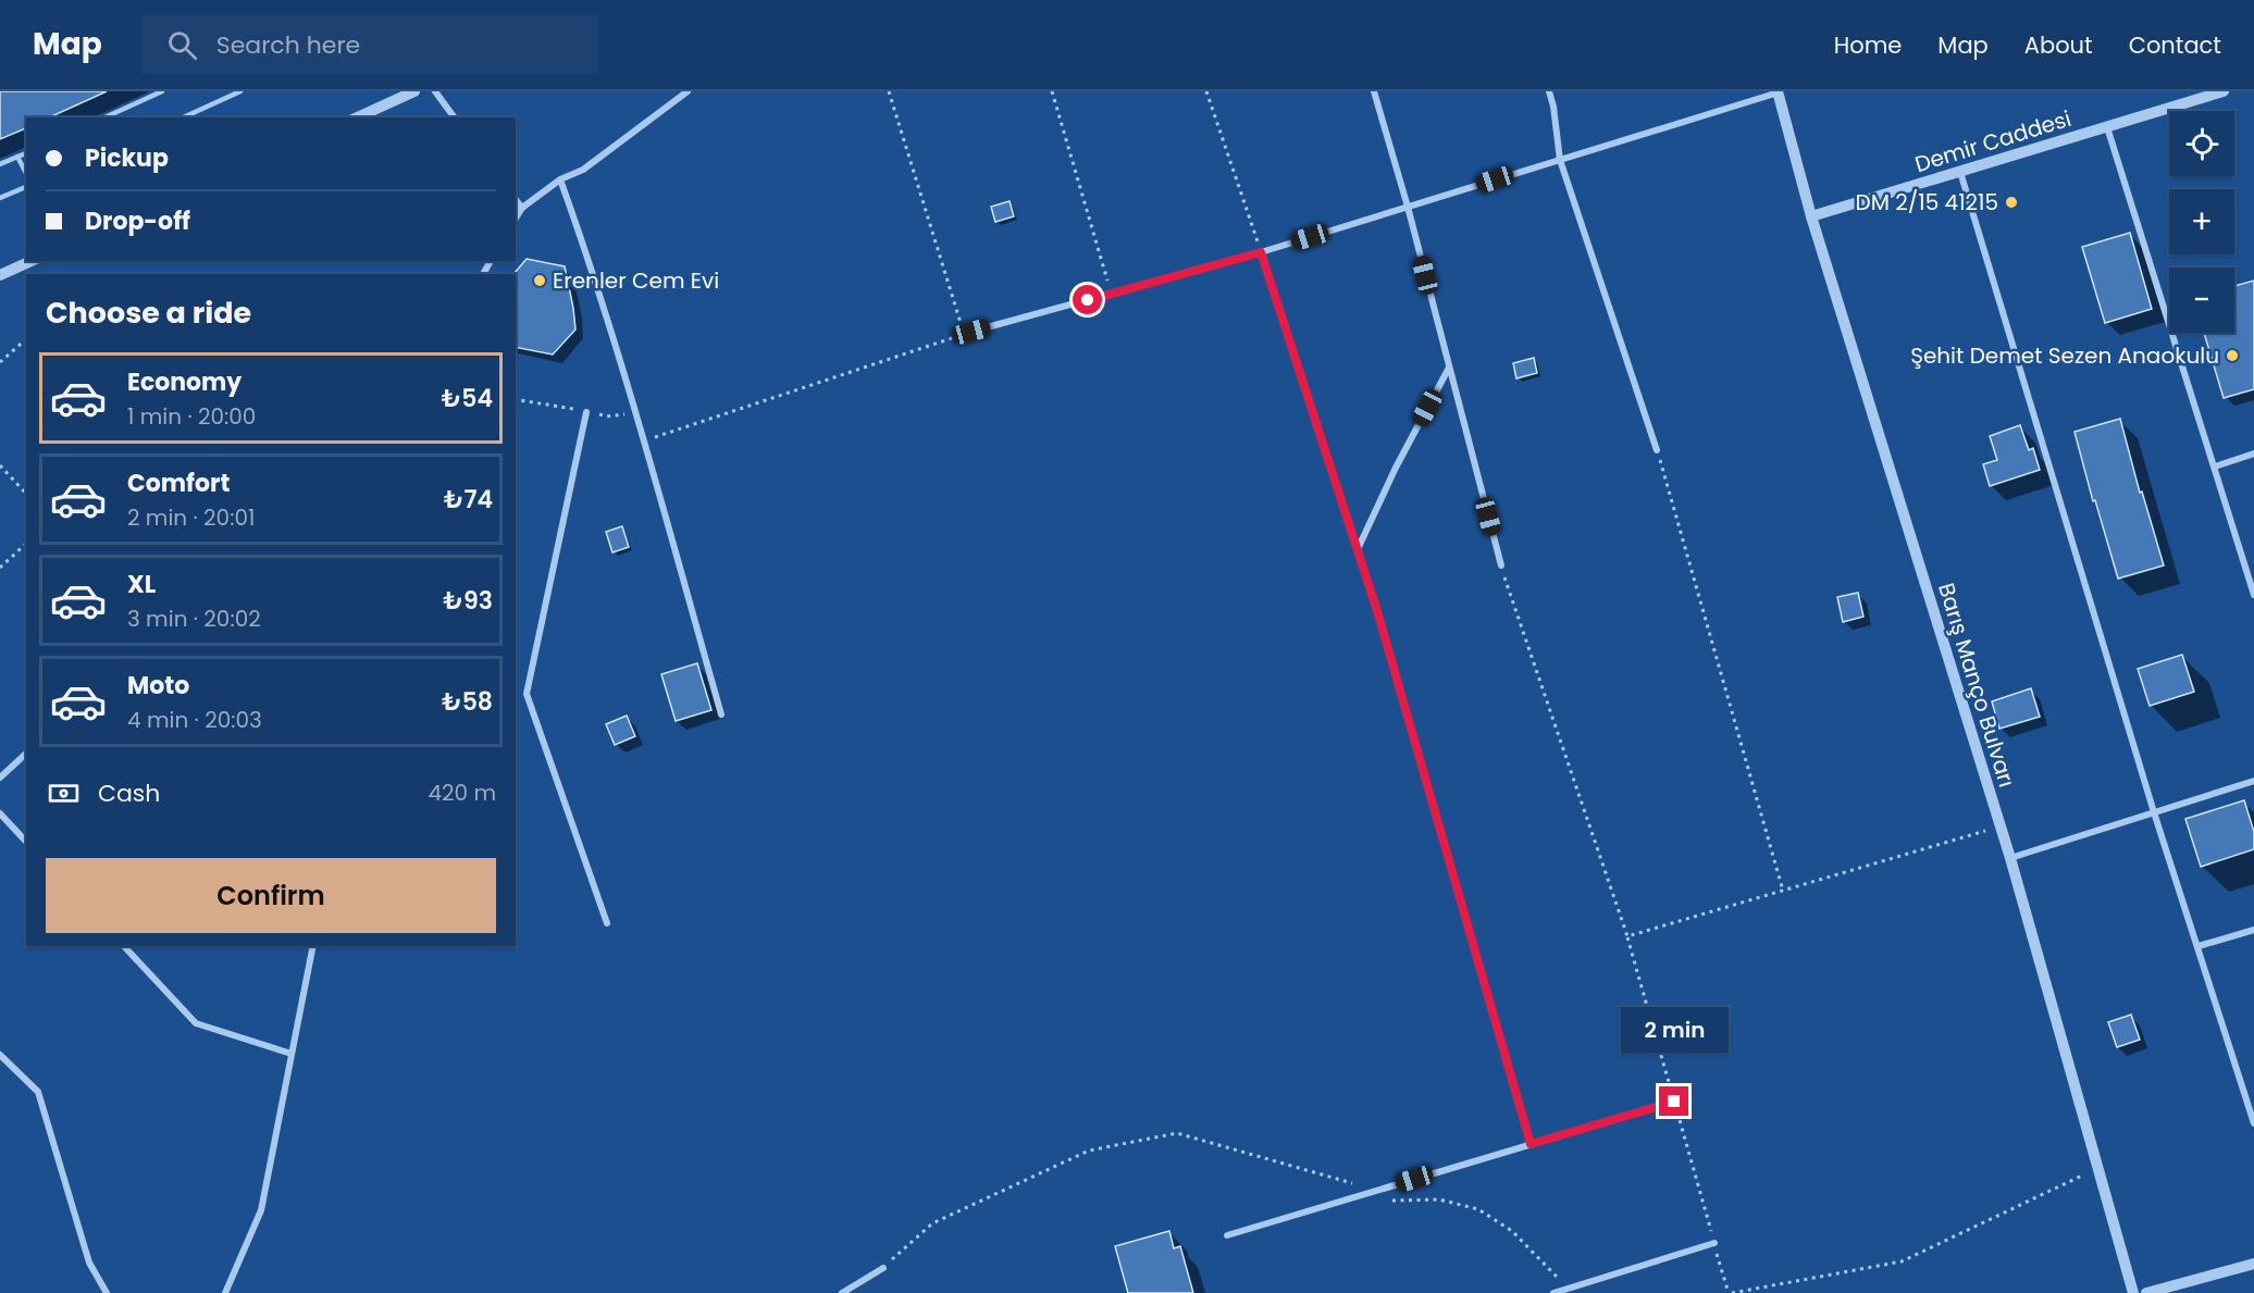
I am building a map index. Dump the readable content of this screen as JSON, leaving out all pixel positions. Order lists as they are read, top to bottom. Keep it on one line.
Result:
{"streets":{"street":["Demir Caddesi","Barış Manço Bulvarı"]},"crossings":[["Demir Caddesi","Barış Manço Bulvarı"]],"places":["DM 2/15 41215","Erenler Cem Evi","Şehit Demet Sezen Anaokulu"],"page":{"header":"Map","search":"Search here","nav":["Home","Map","About","Contact"],"map_buttons":["+","−"],"banner":["Pickup","Drop-off"],"heading":"Choose a ride","list":[{"name":"Economy","note":"1 min · 20:00","value":"₺54"},{"name":"Comfort","note":"2 min · 20:01","value":"₺74"},{"name":"XL","note":"3 min · 20:02","value":"₺93"},{"name":"Moto","note":"4 min · 20:03","value":"₺58"}],"pay":["Cash","420 m"],"buttons":"Confirm","bubble":"2 min"}}
